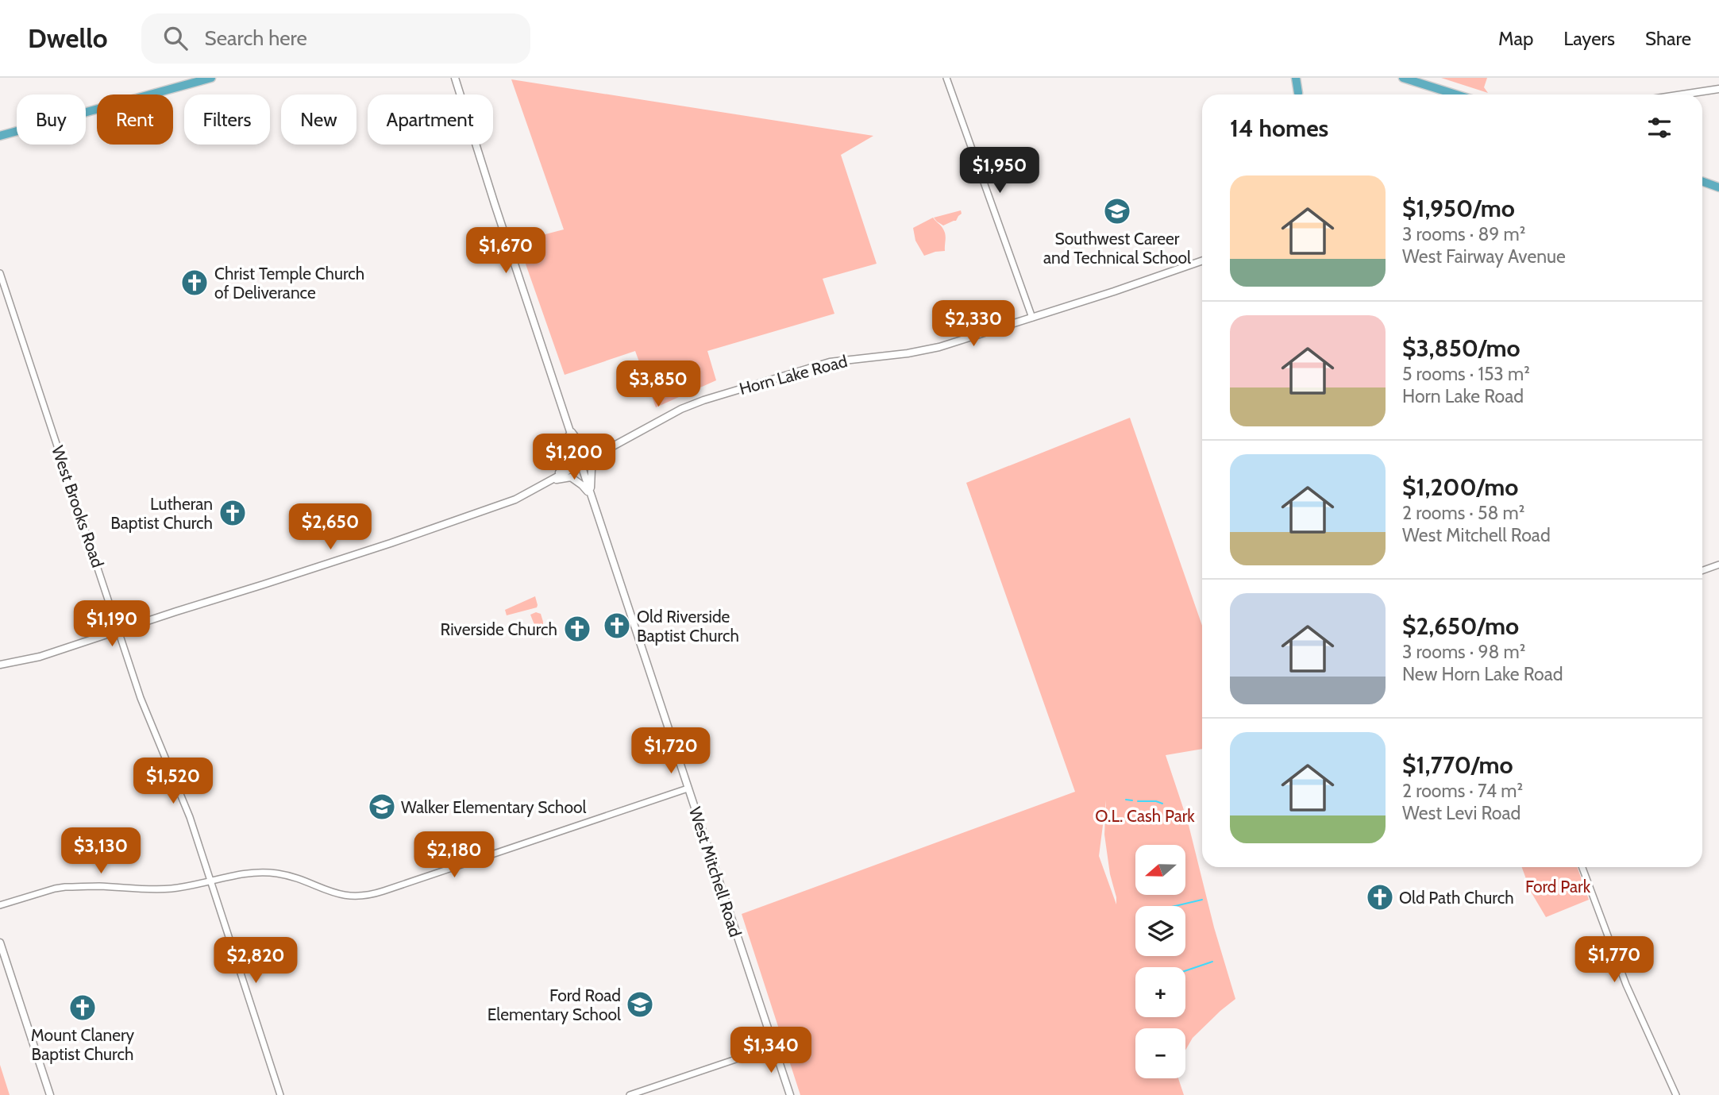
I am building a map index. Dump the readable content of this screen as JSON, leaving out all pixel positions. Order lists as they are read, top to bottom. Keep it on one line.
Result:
{"streets":{"main road":["Horn Lake Road","West Mitchell Road"],"street":["West Brooks Road"]},"crossings":[["Horn Lake Road","West Brooks Road"],["Horn Lake Road","West Mitchell Road"]],"parks":["O.L. Cash Park","Ford Park"],"places":{"school or university":["Southwest Career and Technical School","Walker Elementary School","Ford Road Elementary School"],"church":["Christ Temple Church of Deliverance","Lutheran Baptist Church","Old Riverside Baptist Church","Riverside Church","Old Path Church","Mount Clanery Baptist Church"]},"north":"left","page":{"header":"Dwello","search":"Search here","nav":["Map","Layers","Share"],"chip":["Buy","Rent","Filters","New","Apartment"],"heading":"14 homes","price":["$1,950","$1,670","$2,330","$3,850","$1,200","$2,650","$1,190","$1,720","$1,520","$3,130","$2,180","$1,770","$2,820","$1,340"],"list":[{"name":"$1,950/mo","note":"3 rooms · 89 m² · West Fairway Avenue"},{"name":"$3,850/mo","note":"5 rooms · 153 m² · Horn Lake Road"},{"name":"$1,200/mo","note":"2 rooms · 58 m² · West Mitchell Road"},{"name":"$2,650/mo","note":"3 rooms · 98 m² · New Horn Lake Road"},{"name":"$1,770/mo","note":"2 rooms · 74 m² · West Levi Road"}],"map_buttons":["+","−"]}}
